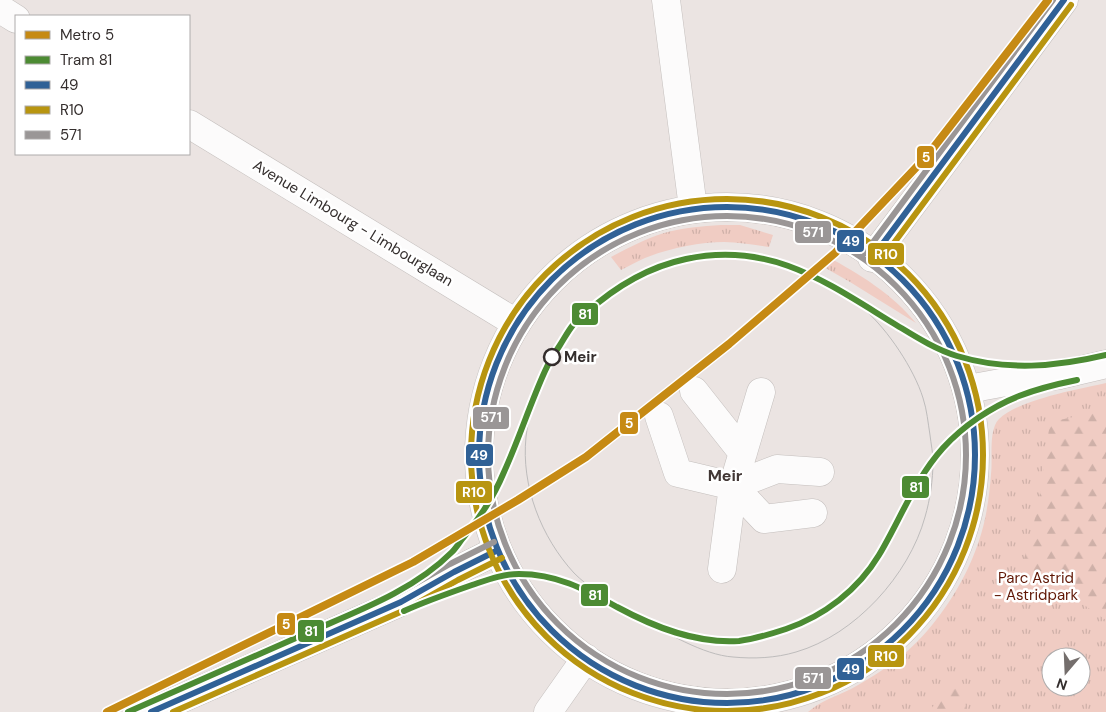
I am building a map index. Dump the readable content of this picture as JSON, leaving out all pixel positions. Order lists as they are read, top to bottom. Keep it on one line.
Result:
{"streets":{"street":["Avenue Limbourg - Limbourglaan"]},"districts":["Meir"],"parks":["Parc Astrid - Astridpark"],"places":["Meir"],"lines":["metro line 5","transit line 49","transit line 571","transit line R10","tram line 81"],"legend":["Metro 5","Tram 81","49","R10","571"],"north":"bottom"}
